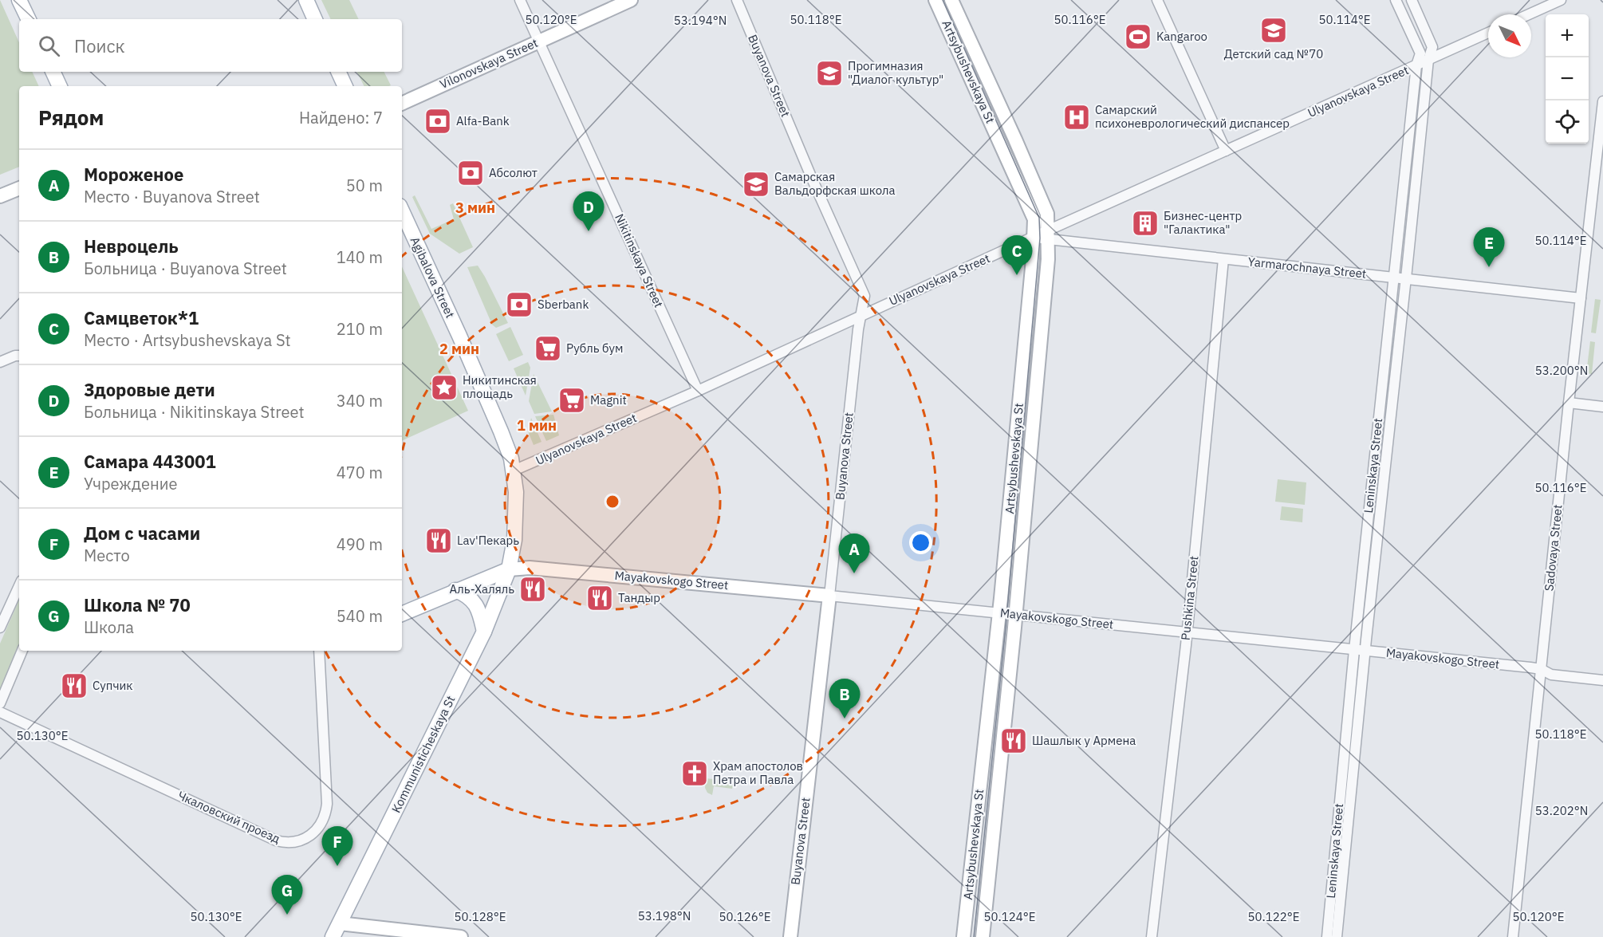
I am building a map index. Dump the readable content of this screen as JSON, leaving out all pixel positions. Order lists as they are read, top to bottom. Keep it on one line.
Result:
{"streets":{"main road":["Vilonovskaya Street","Artsybushevskaya St","Buyanova Street","Agibalova Street","Mayakovskogo Street","Kommunisticheskaya St"],"street":["Ulyanovskaya Street","Nikitinskaya Street","Yarmarochnaya Street","Leninskaya Street","Sadovaya Street","Pushkina Street","Чкаловский проезд"]},"crossings":[["Vilonovskaya Street","Nikitinskaya Street"],["Artsybushevskaya St","Ulyanovskaya Street"],["Artsybushevskaya St","Yarmarochnaya Street"],["Artsybushevskaya St","Mayakovskogo Street"],["Buyanova Street","Ulyanovskaya Street"],["Buyanova Street","Mayakovskogo Street"],["Ulyanovskaya Street","Nikitinskaya Street"],["Ulyanovskaya Street","Yarmarochnaya Street"],["Ulyanovskaya Street","Agibalova Street"],["Ulyanovskaya Street","Leninskaya Street"],["Yarmarochnaya Street","Leninskaya Street"],["Yarmarochnaya Street","Sadovaya Street"],["Yarmarochnaya Street","Pushkina Street"],["Agibalova Street","Mayakovskogo Street"],["Agibalova Street","Kommunisticheskaya St"],["Leninskaya Street","Mayakovskogo Street"],["Sadovaya Street","Mayakovskogo Street"],["Mayakovskogo Street","Pushkina Street"],["Mayakovskogo Street","Kommunisticheskaya St"]],"places":{"school or university":["Детский сад №70","Прогимназия \"Диалог культур\"","Самарская Вальдорфская школа"],"sports":["Kangaroo"],"hospital":["Самарский психоневрологический диспансер"],"bank":["Alfa-Bank","Абсолют","Sberbank"],"building":["Бизнес-центр \"Галактика\""],"supermarket":["Рубль бум","Magnit"],"place":["Никитинская площадь"],"restaurant":["Lav'Пекарь","Аль-Халяль","Тандыр","Супчик","Шашлык у Армена"],"church":["Храм апостолов Петра и Павла"]},"north":"bottom right","page":{"map_buttons":["+","−"],"search":"Поиск","heading":["Рядом","Найдено: 7"],"list":[{"mark":"A","name":"Мороженое","note":"Место · Buyanova Street","value":"50 m"},{"mark":"B","name":"Невроцель","note":"Больница · Buyanova Street","value":"140 m"},{"mark":"C","name":"Самцветок*1","note":"Место · Artsybushevskaya St","value":"210 m"},{"mark":"D","name":"Здоровые дети","note":"Больница · Nikitinskaya Street","value":"340 m"},{"mark":"E","name":"Самара 443001","note":"Учреждение","value":"470 m"},{"mark":"F","name":"Дом с часами","note":"Место","value":"490 m"},{"mark":"G","name":"Школа № 70","note":"Школа","value":"540 m"}],"pins":["D","E","C","A","B","F","G"]},"coordinates":["50.120°E","50.118°E","50.116°E","50.114°E","53.194°N","53.200°N","50.130°E","53.202°N","53.198°N","50.128°E","50.126°E","50.124°E","50.122°E"],"rings":["3 мин","2 мин","1 мин"]}
